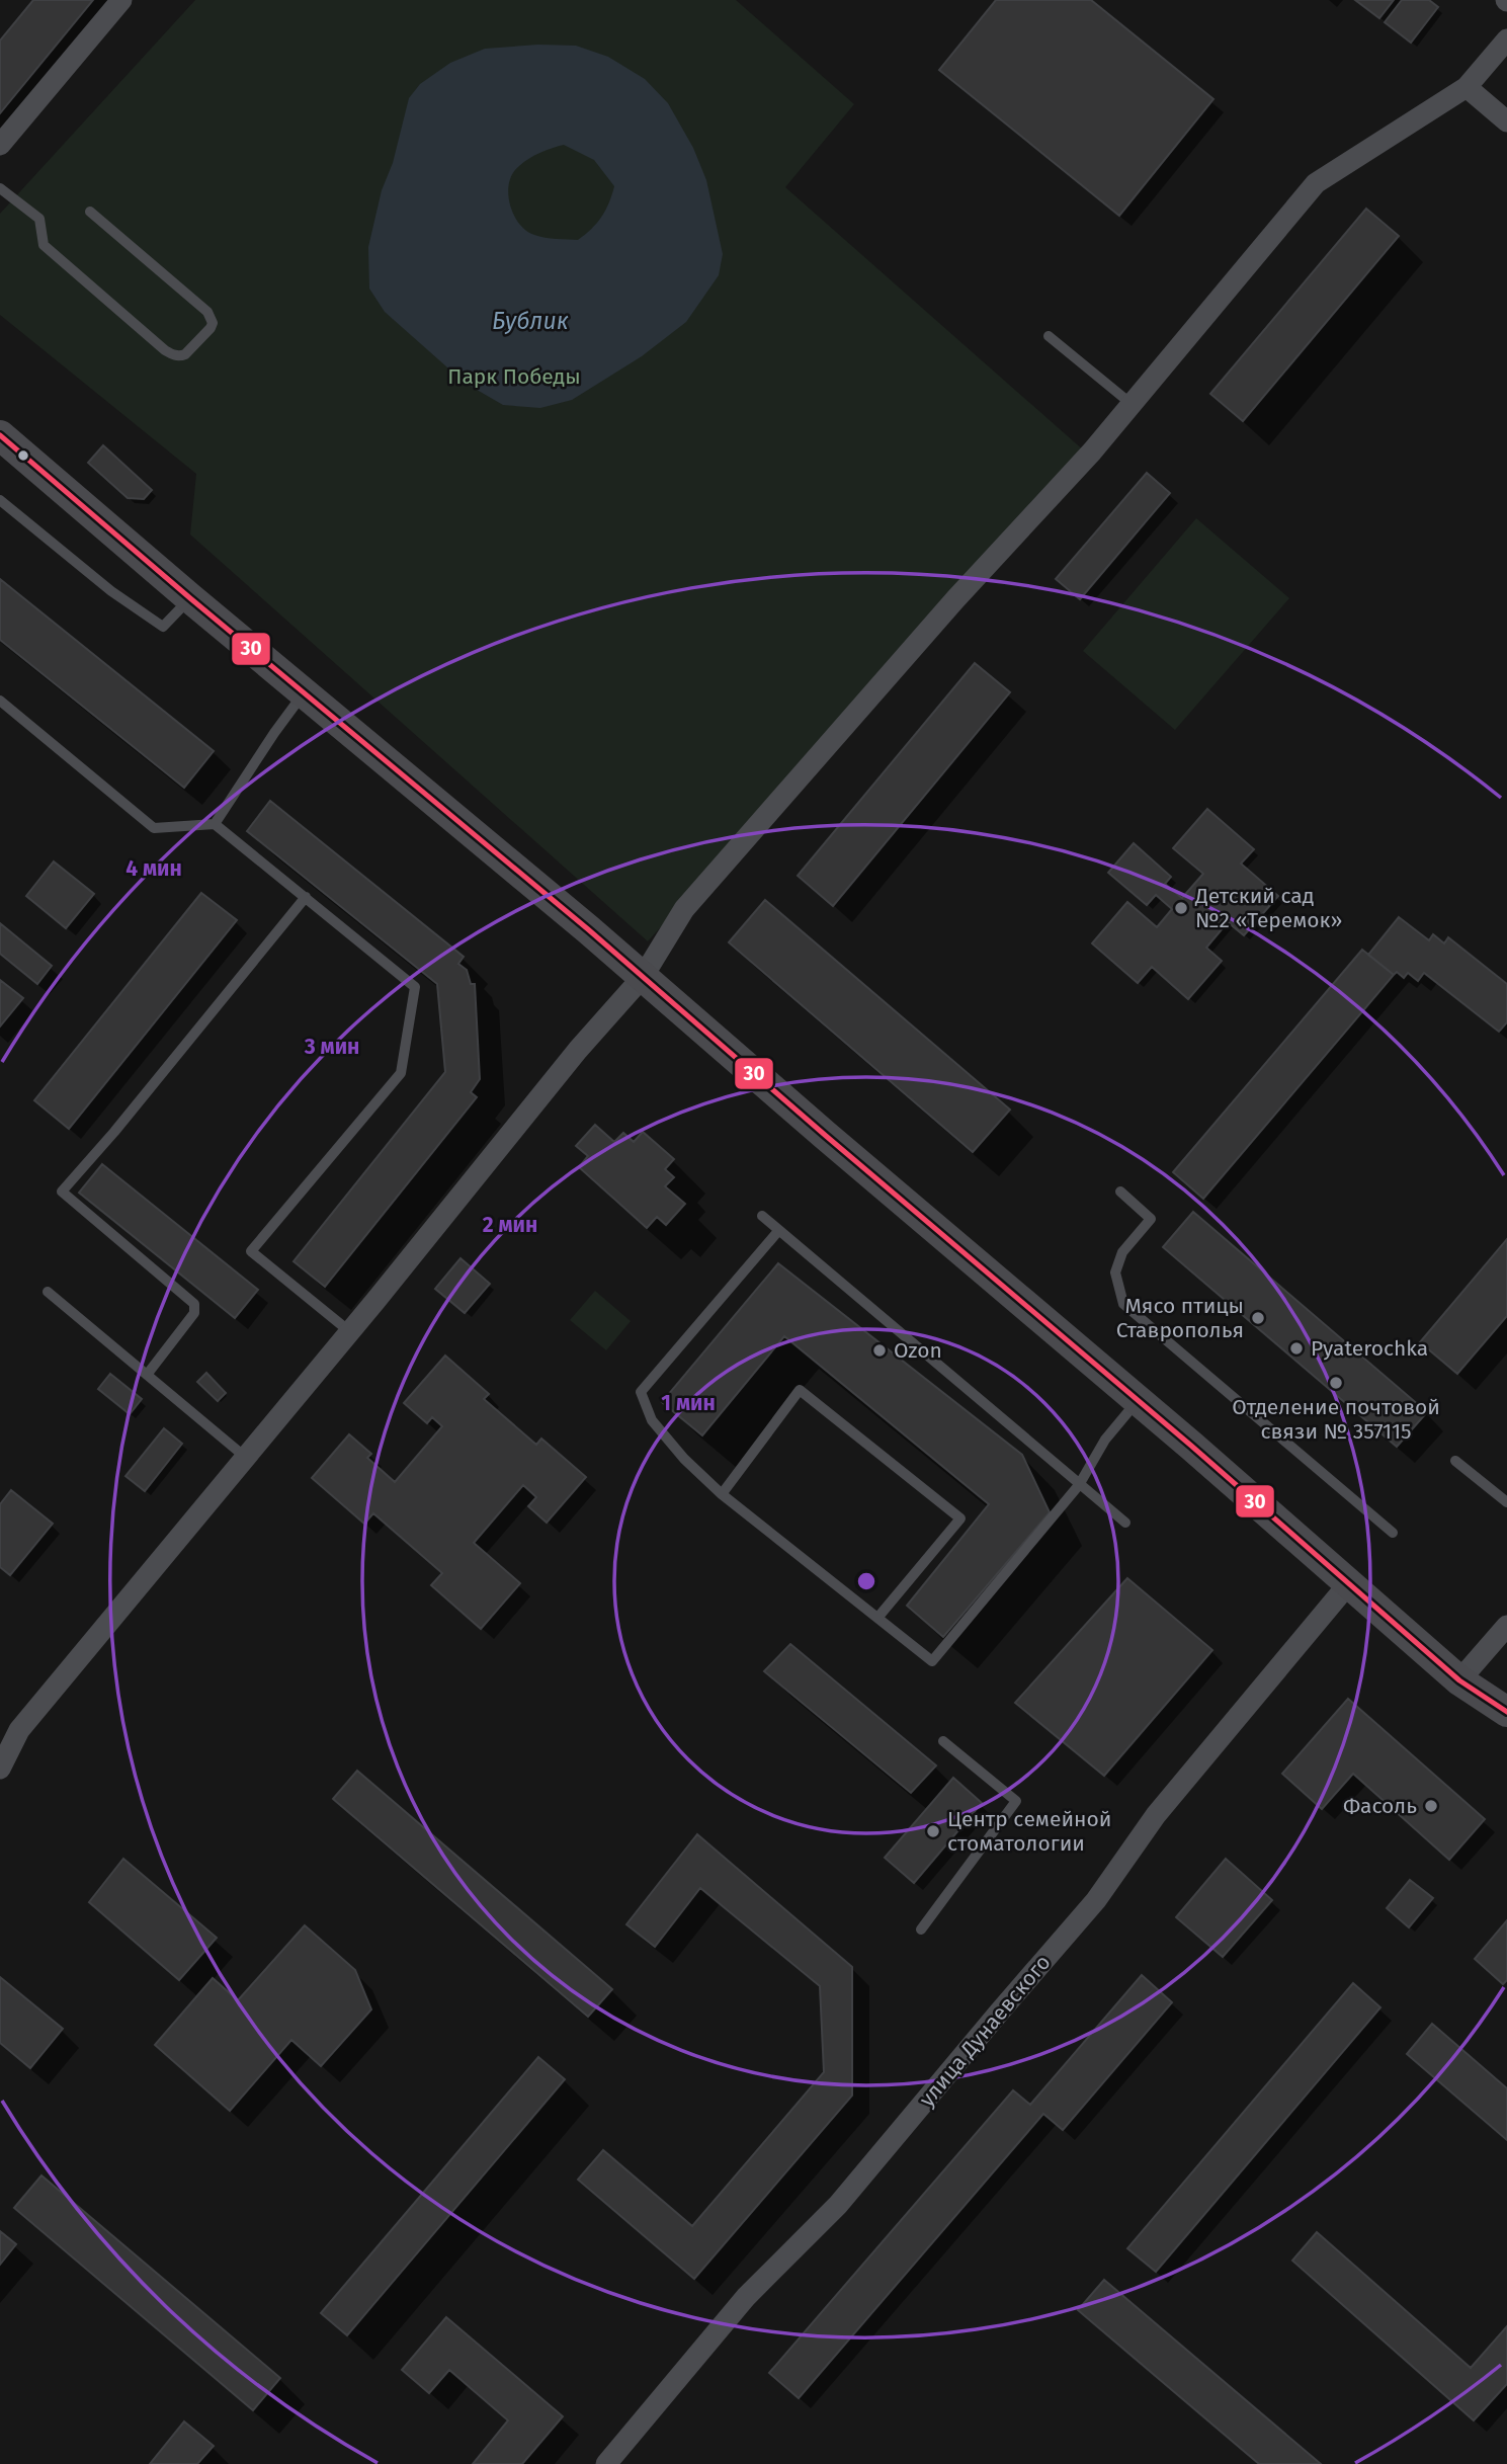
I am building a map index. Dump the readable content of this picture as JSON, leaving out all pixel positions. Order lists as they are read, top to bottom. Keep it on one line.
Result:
{"streets":{"street":["улица Дунаевского"]},"water":["Бублик"],"parks":["Парк Победы"],"places":["Детский сад №2 «Теремок»","Мясо птицы Ставрополья","Pyaterochka","Ozon","Отделение почтовой связи № 357115","Фасоль","Центр cемейной cтоматологии"],"lines":["transit line 30"],"rings":["4 мин","3 мин","2 мин","1 мин"]}
